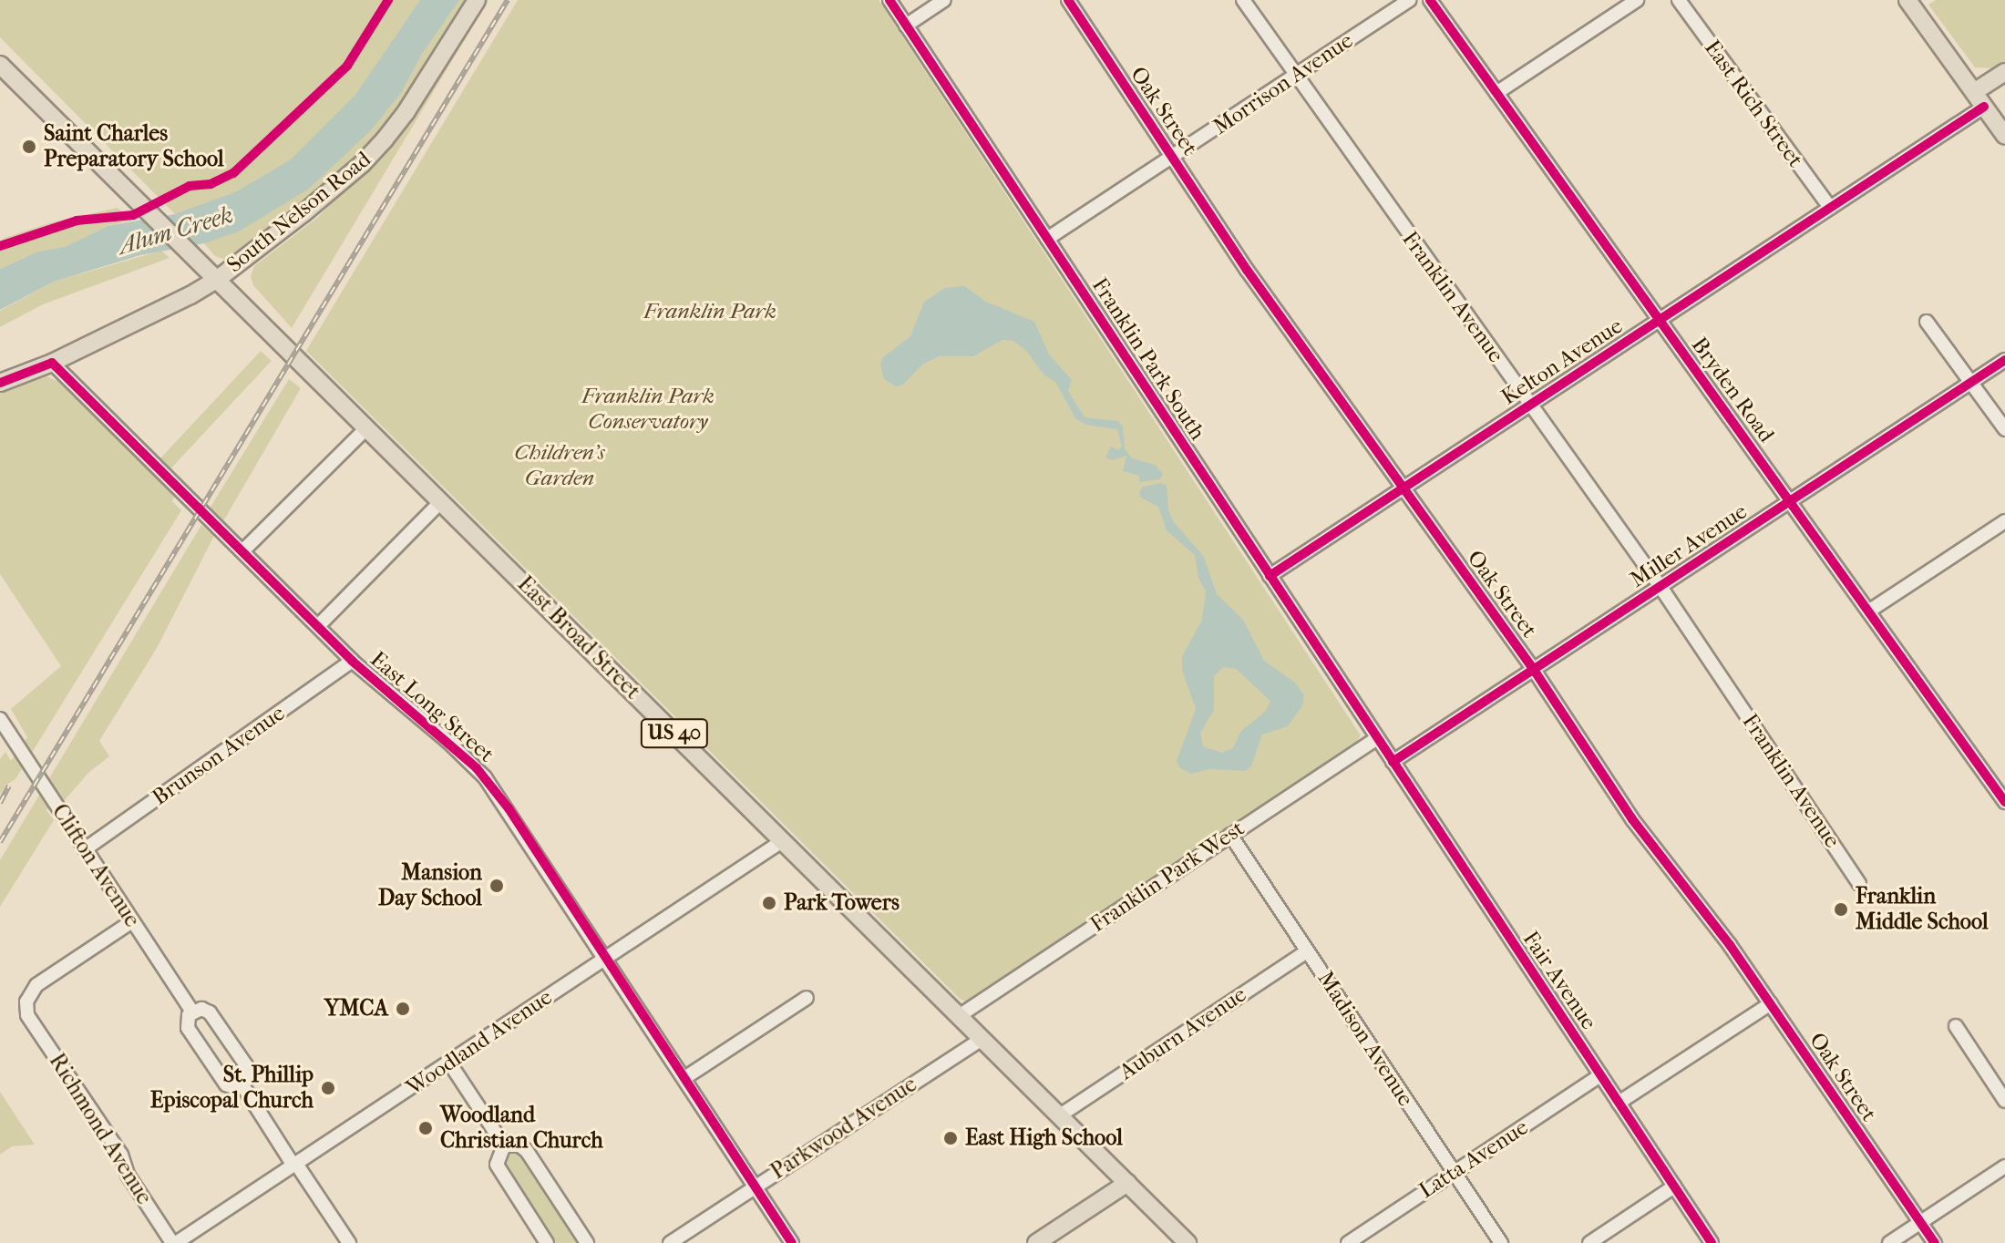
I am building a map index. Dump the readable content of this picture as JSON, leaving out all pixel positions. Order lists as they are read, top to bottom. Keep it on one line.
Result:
{"streets":{"main road":["South Nelson Road","East Broad Street","US 40"],"street":["Morrison Avenue","East Rich Street","Oak Street","Franklin Avenue","Franklin Park South","Kelton Avenue","Bryden Road","Miller Avenue","East Long Street","Brunson Avenue","Clifton Avenue","Franklin Park West","Fair Avenue","Auburn Avenue","Madison Avenue","Woodland Avenue","Parkwood Avenue","Richmond Avenue","Latta Avenue"]},"crossings":[["Morrison Avenue","Oak Street"],["Morrison Avenue","Franklin Avenue"],["Morrison Avenue","Franklin Park South"],["East Rich Street","Kelton Avenue"],["Oak Street","Kelton Avenue"],["Oak Street","Miller Avenue"],["South Nelson Road","East Broad Street"],["South Nelson Road","East Long Street"],["Franklin Avenue","Kelton Avenue"],["Franklin Avenue","Miller Avenue"],["Franklin Park South","Kelton Avenue"],["Franklin Park South","Franklin Park West"],["Franklin Park South","Fair Avenue"],["Kelton Avenue","Bryden Road"],["Bryden Road","Miller Avenue"],["Miller Avenue","Fair Avenue"],["East Broad Street","Franklin Park West"],["East Broad Street","Auburn Avenue"],["East Broad Street","Woodland Avenue"],["East Broad Street","Parkwood Avenue"],["East Long Street","Brunson Avenue"],["East Long Street","Woodland Avenue"],["East Long Street","Parkwood Avenue"],["Brunson Avenue","Clifton Avenue"],["Clifton Avenue","Woodland Avenue"],["Clifton Avenue","Richmond Avenue"],["Franklin Park West","Fair Avenue"],["Franklin Park West","Madison Avenue"],["Fair Avenue","Latta Avenue"],["Auburn Avenue","Madison Avenue"],["Madison Avenue","Latta Avenue"],["Woodland Avenue","Richmond Avenue"]],"water":["Alum Creek"],"parks":["Franklin Park","Franklin Park Conservatory","Children's Garden"],"places":["Saint Charles Preparatory School","Mansion Day School","Park Towers","Franklin Middle School","YMCA","St. Phillip Episcopal Church","Woodland Christian Church","East High School"]}
